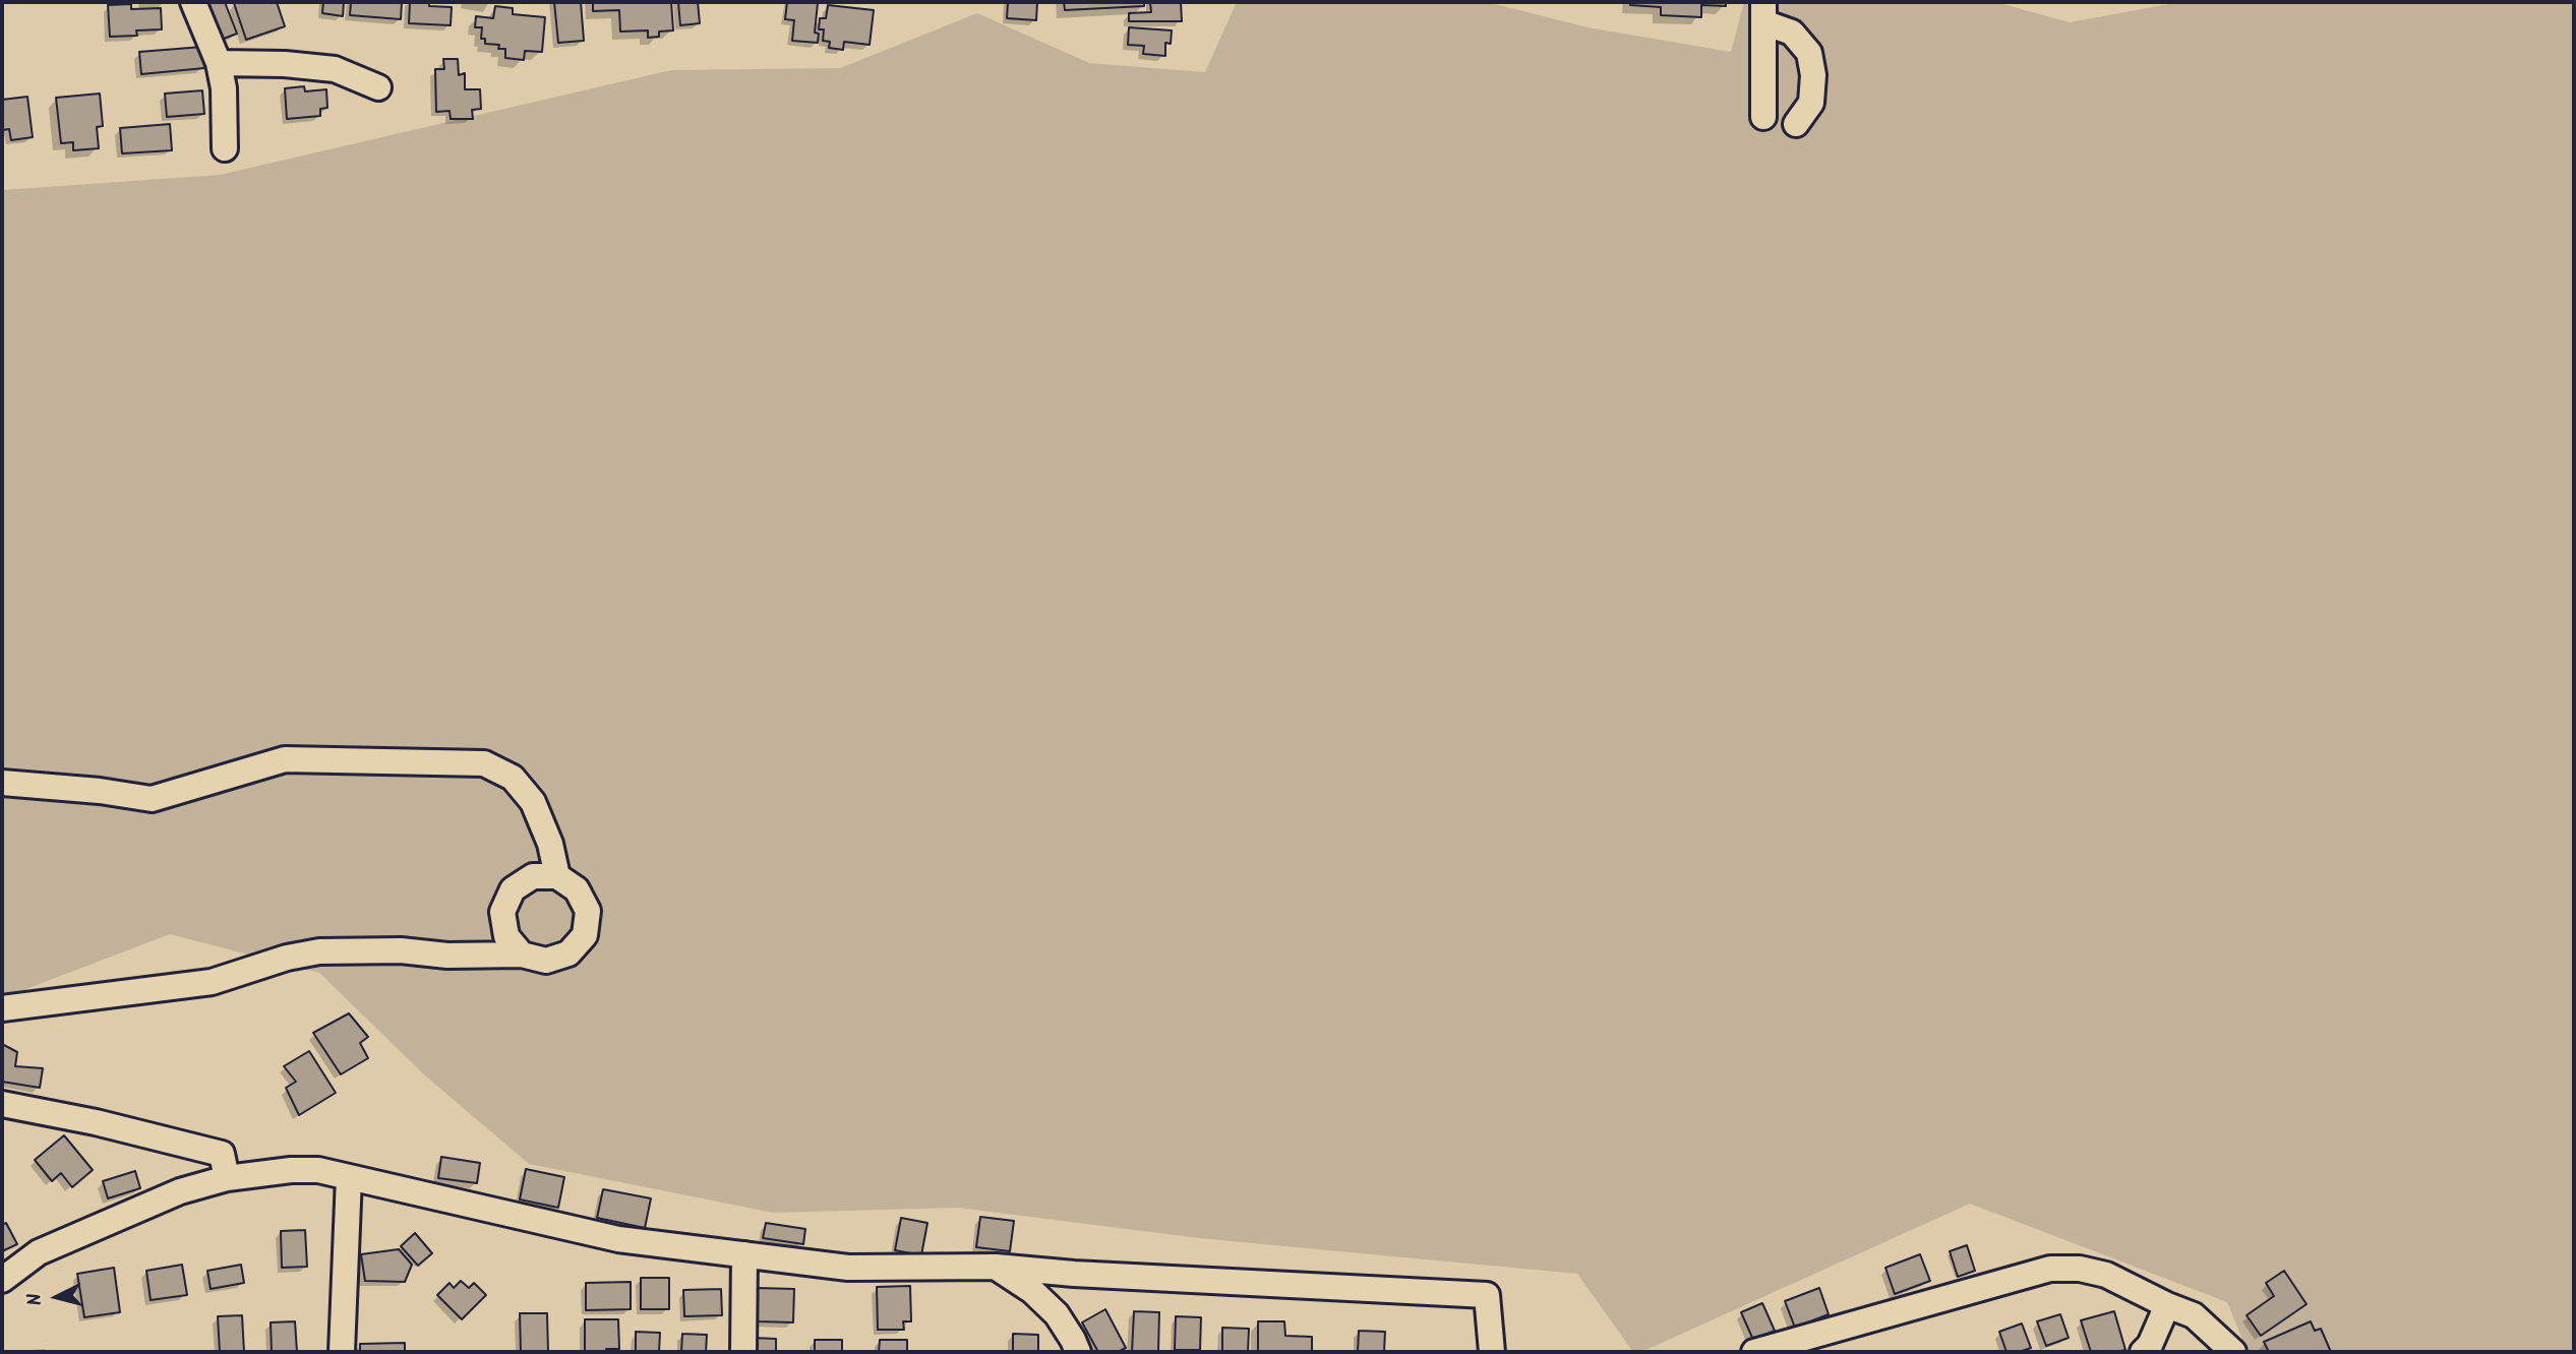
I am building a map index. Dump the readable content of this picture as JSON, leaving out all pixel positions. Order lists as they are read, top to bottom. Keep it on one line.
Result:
{"north":"left"}
